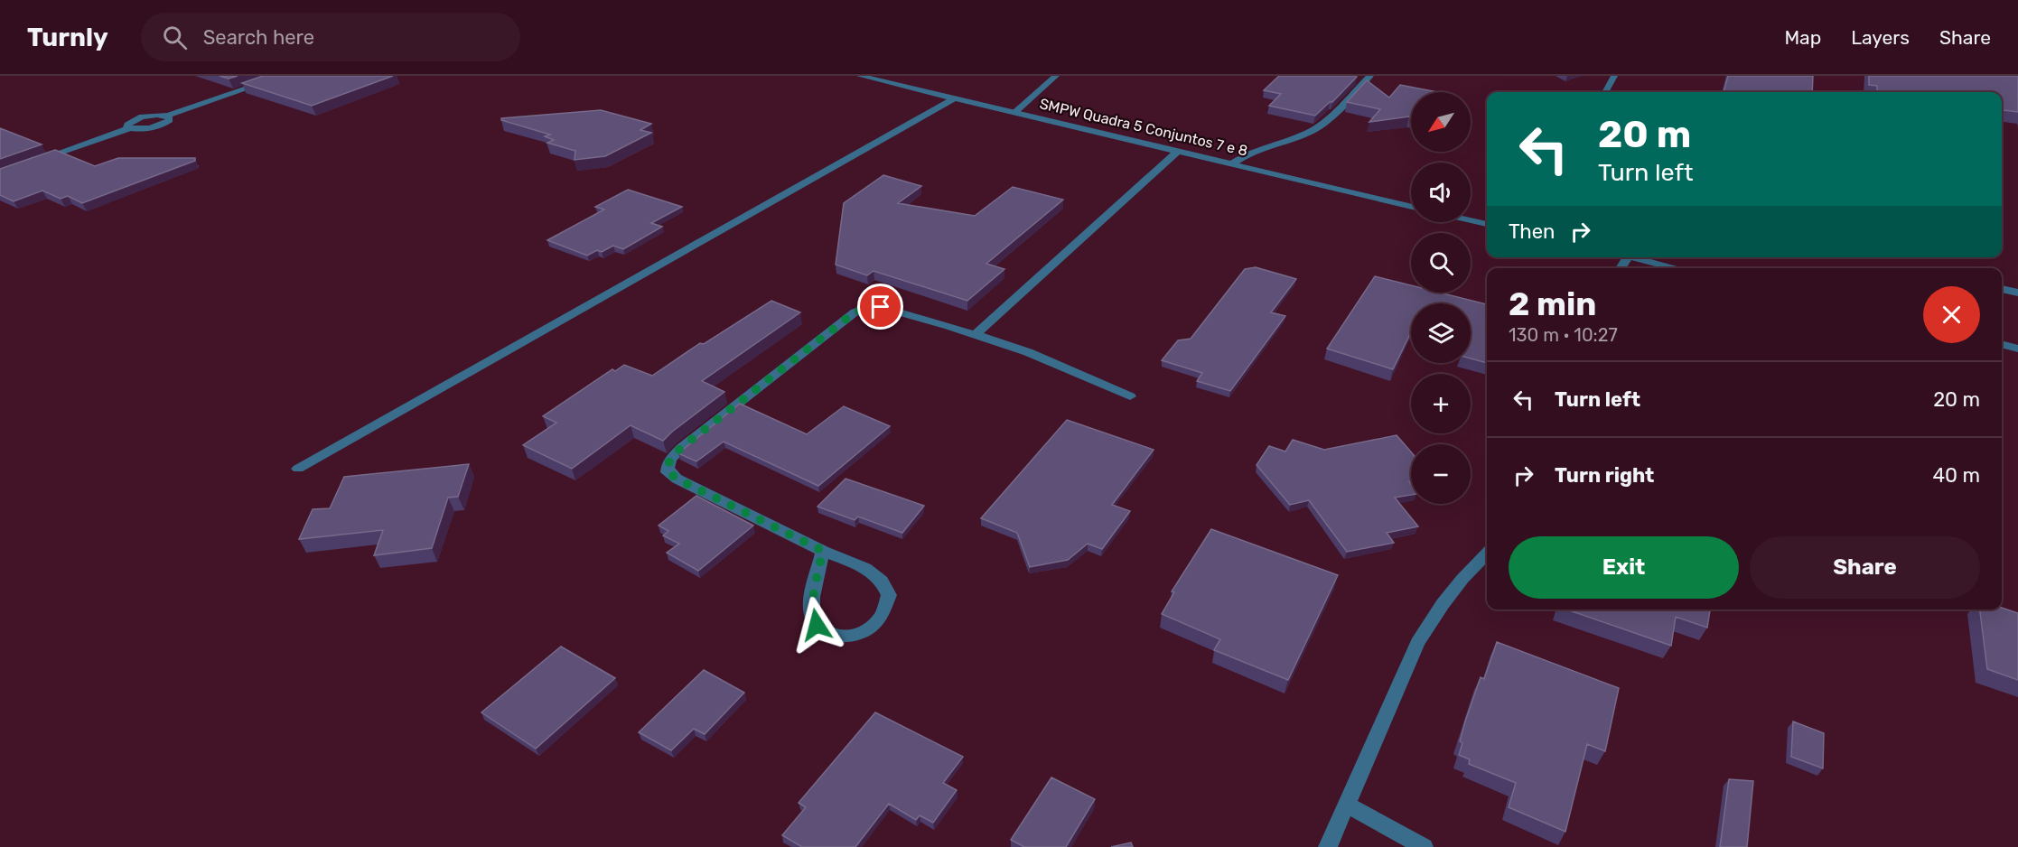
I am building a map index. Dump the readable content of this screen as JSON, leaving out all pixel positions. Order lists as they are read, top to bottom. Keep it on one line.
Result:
{"streets":{"street":["SMPW Quadra 5 Conjuntos 7 e 8"]},"north":"bottom left","page":{"header":"Turnly","search":"Search here","nav":["Map","Layers","Share"],"map_buttons":["+","−"],"turn":["20 m","Turn left"],"then":"Then","heading":["2 min","130 m · 10:27"],"list":[{"name":"Turn left","value":"20 m"},{"name":"Turn right","value":"40 m"}],"buttons":["Exit","Share"]}}
